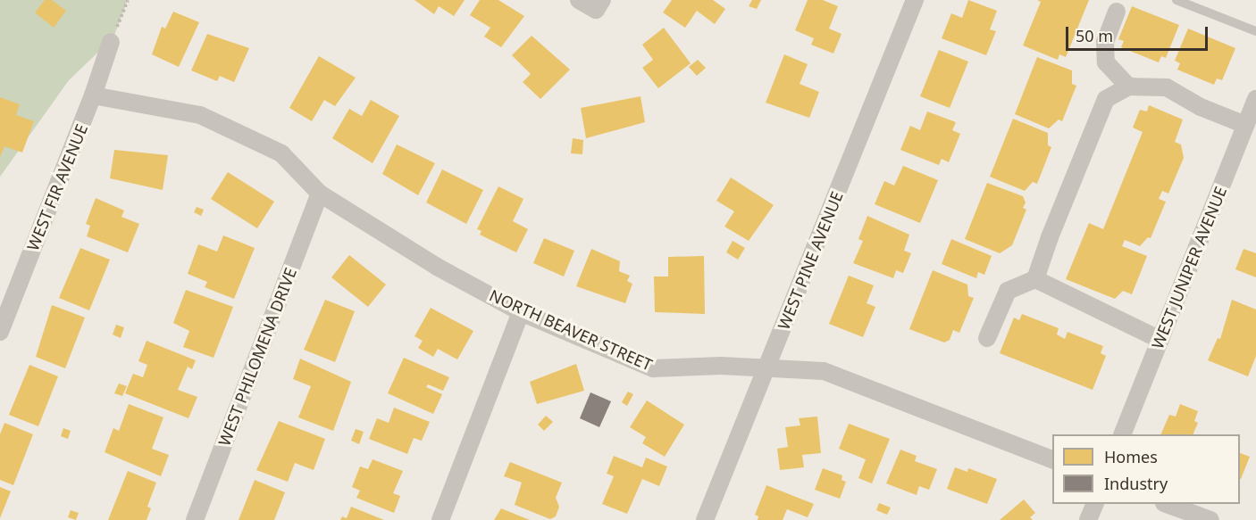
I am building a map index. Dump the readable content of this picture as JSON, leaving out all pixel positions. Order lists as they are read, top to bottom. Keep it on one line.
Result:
{"streets":{"street":["WEST FIR AVENUE","WEST PINE AVENUE","WEST JUNIPER AVENUE","NORTH BEAVER STREET","WEST PHILOMENA DRIVE"]},"crossings":[["WEST FIR AVENUE","NORTH BEAVER STREET"],["WEST PINE AVENUE","NORTH BEAVER STREET"],["NORTH BEAVER STREET","WEST PHILOMENA DRIVE"]],"legend":["Homes","Industry"],"scale_bar":"50 m"}
